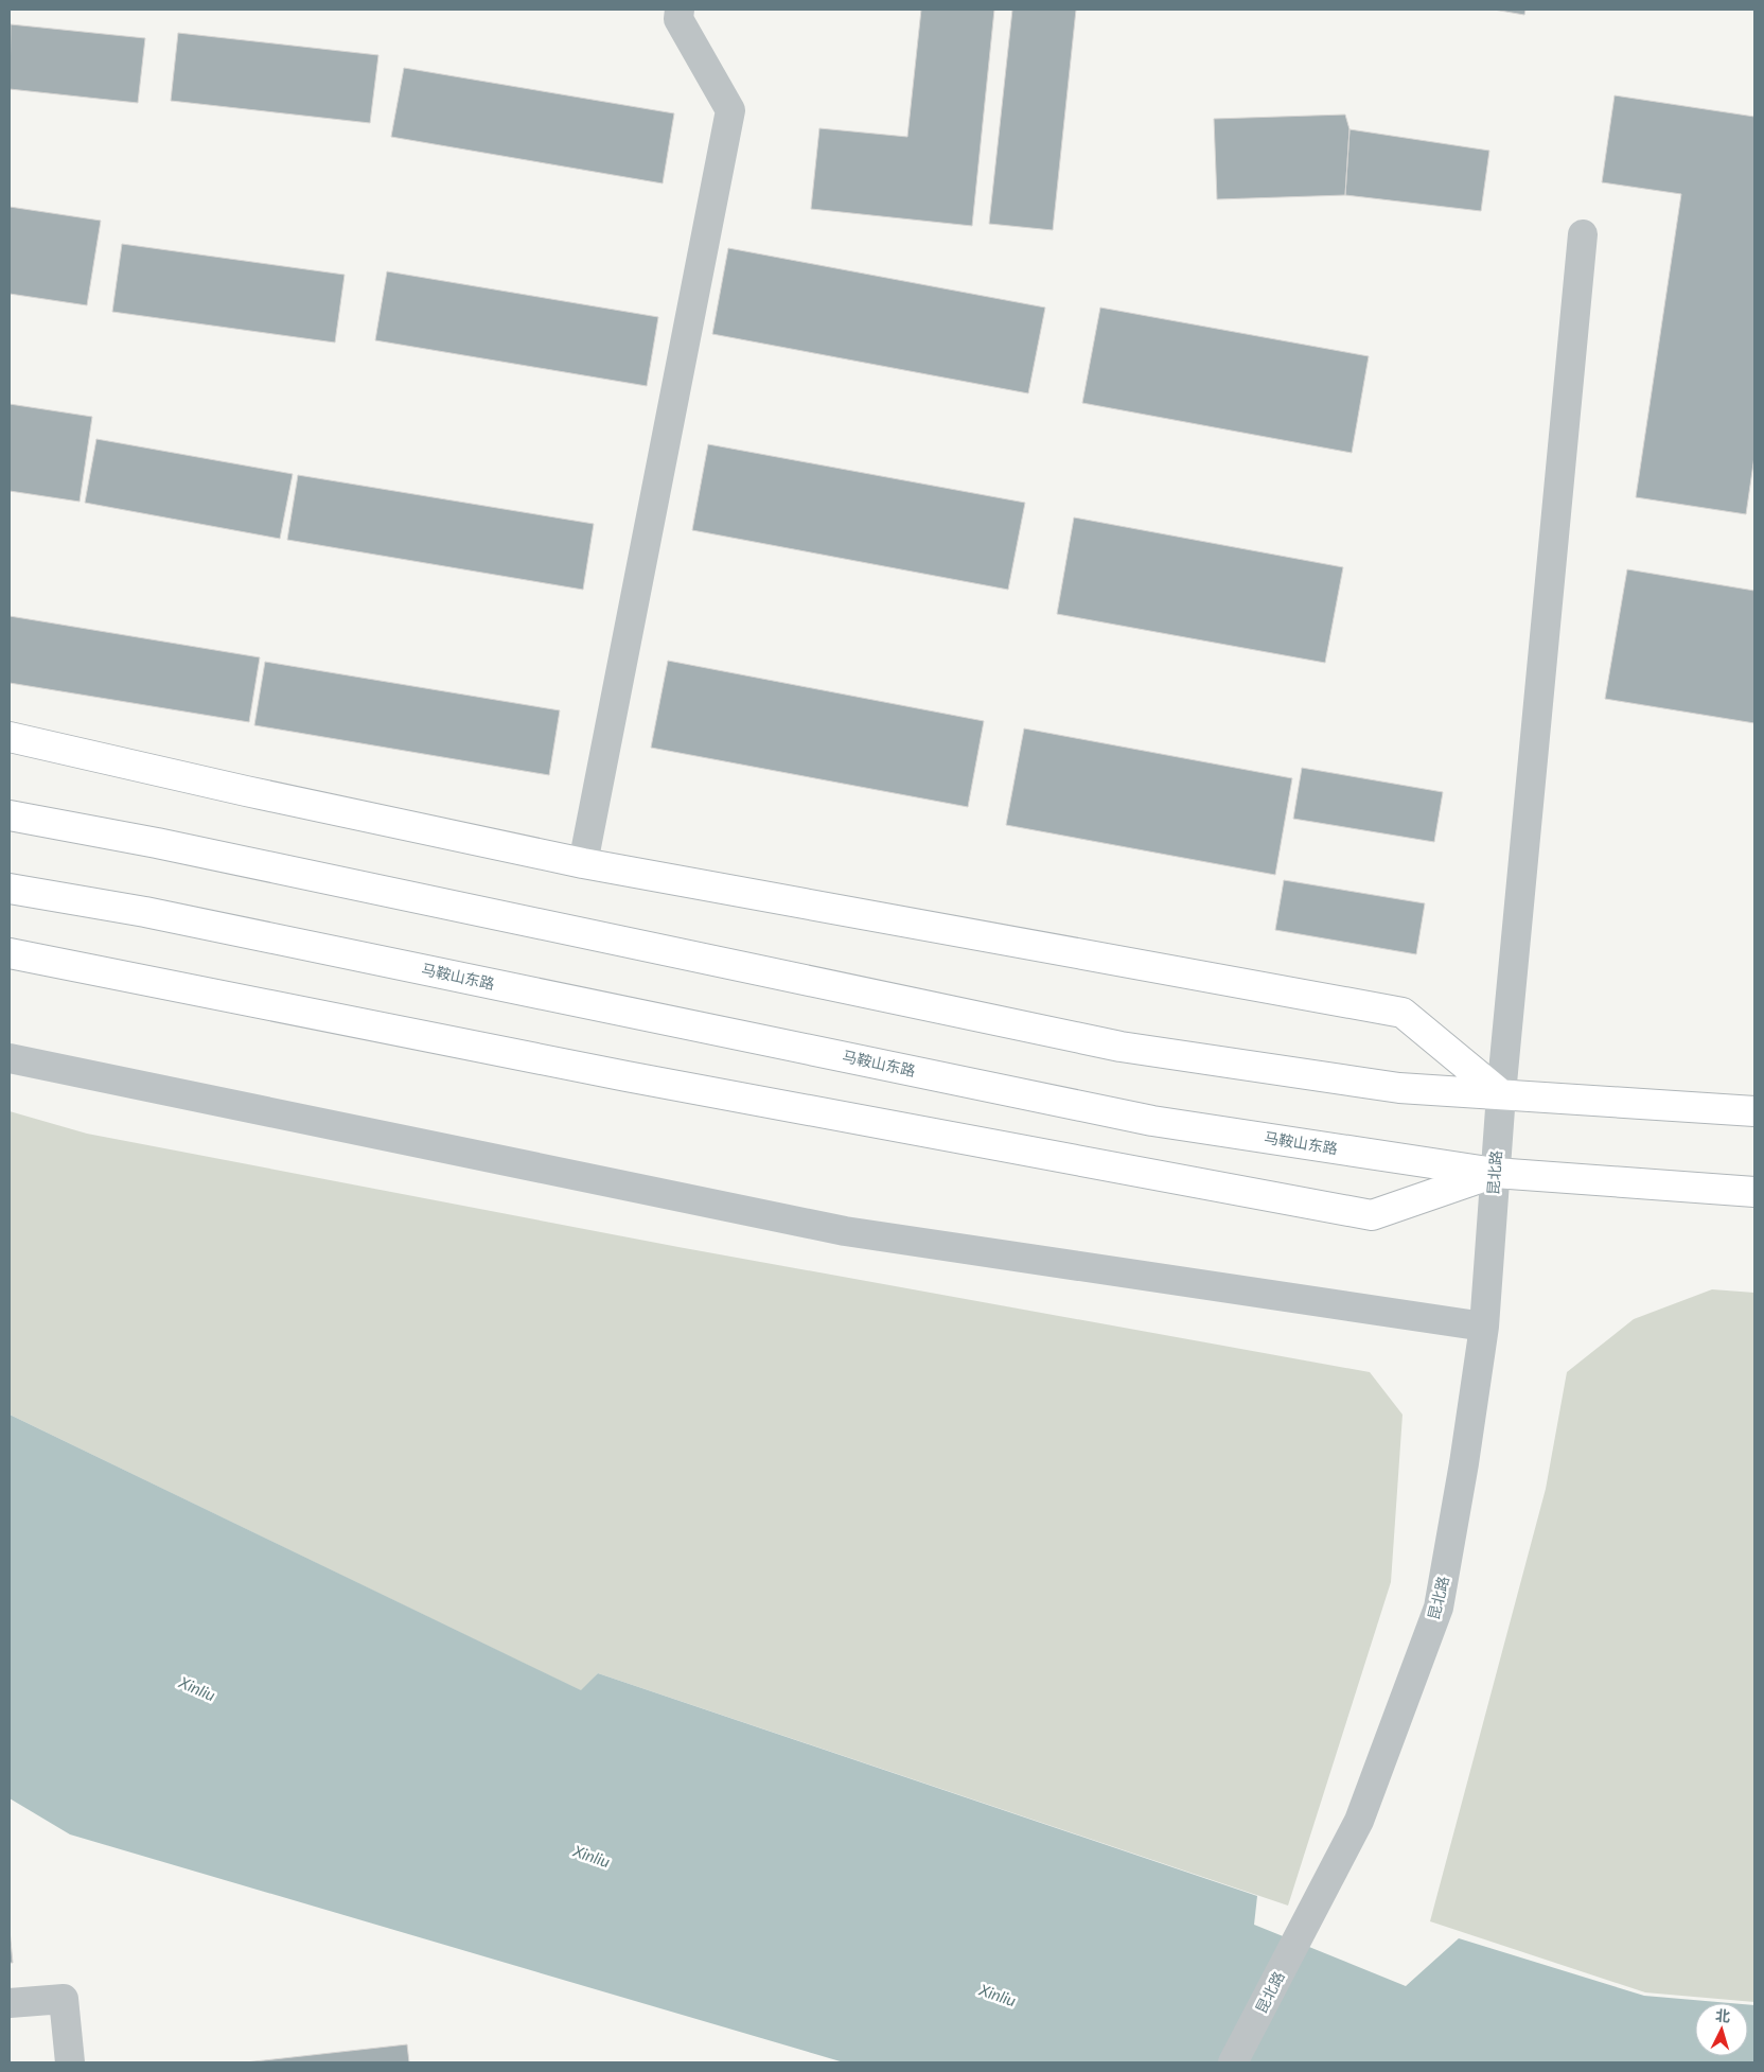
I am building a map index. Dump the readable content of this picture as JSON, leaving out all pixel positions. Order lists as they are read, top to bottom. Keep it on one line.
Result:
{"streets":{"main road":["马鞍山东路"],"street":["昆北路"]},"crossings":[["马鞍山东路","昆北路"]],"water":["Xinliu"],"north":"top"}
